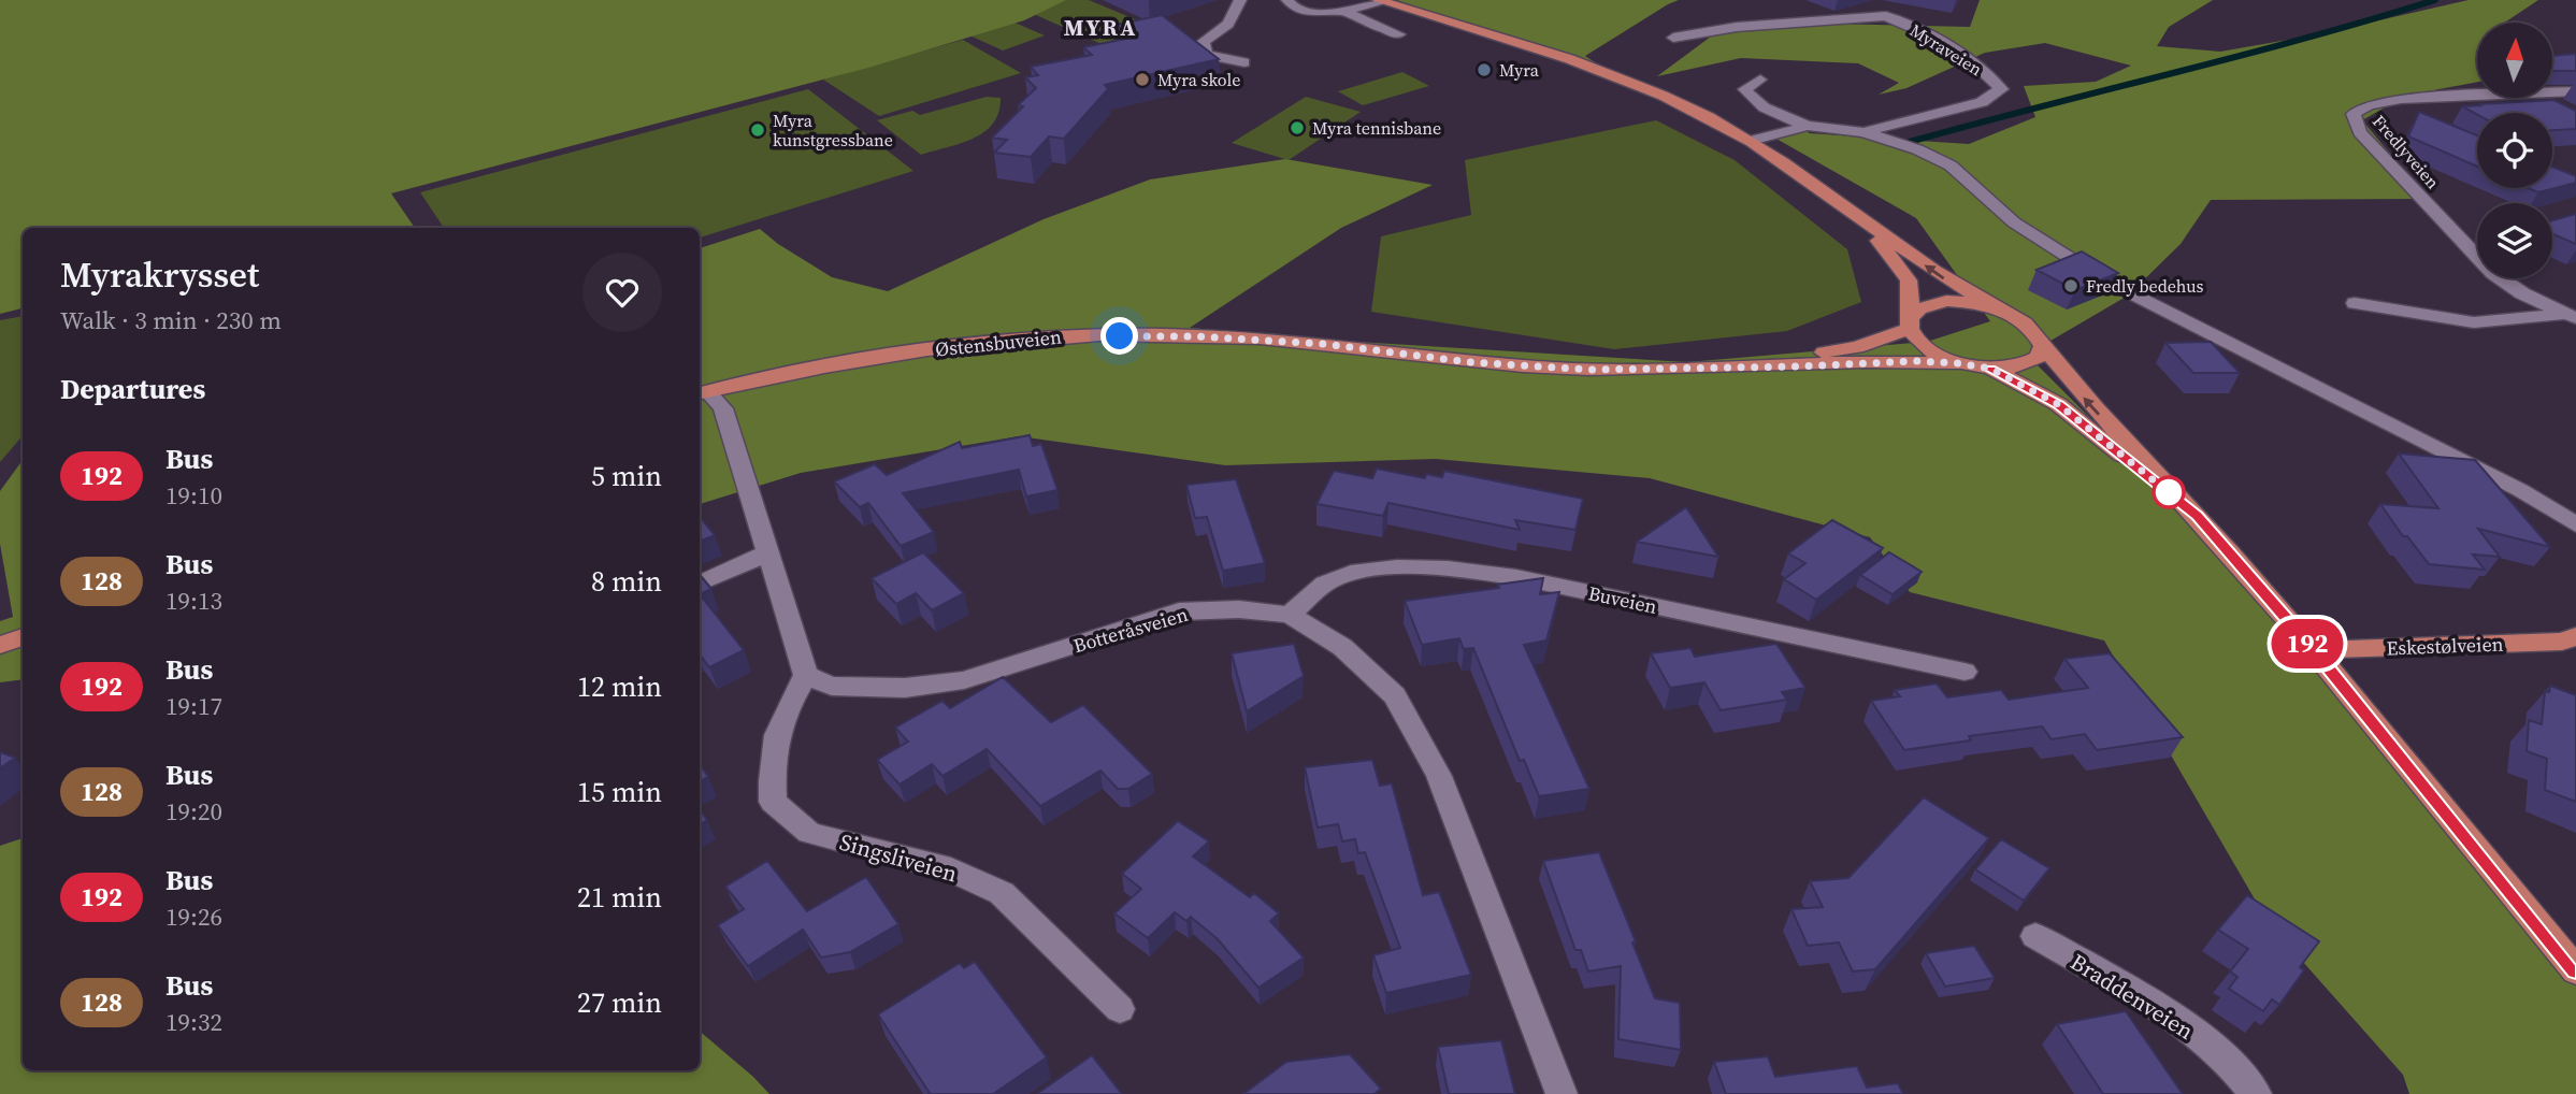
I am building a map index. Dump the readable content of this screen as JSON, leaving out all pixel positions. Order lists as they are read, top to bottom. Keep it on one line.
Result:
{"streets":{"main road":["Østensbuveien","Eskestølveien"],"street":["Myraveien","Fredlyveien","Buveien","Botteråsveien","Singsliveien","Braddenveien"]},"crossings":[["Buveien","Botteråsveien"],["Botteråsveien","Singsliveien"]],"districts":["MYRA"],"places":["Myra","Myra skole","Myra tennisbane","Myra kunstgressbane","Fredly bedehus"],"lines":["bus line 192"],"north":"top","page":{"on_map":"192","heading":[["Myrakrysset","Walk · 3 min · 230 m"],"Departures"],"list":[{"mark":"192","name":"Bus","note":"19:10","value":"5 min"},{"mark":"128","name":"Bus","note":"19:13","value":"8 min"},{"mark":"192","name":"Bus","note":"19:17","value":"12 min"},{"mark":"128","name":"Bus","note":"19:20","value":"15 min"},{"mark":"192","name":"Bus","note":"19:26","value":"21 min"},{"mark":"128","name":"Bus","note":"19:32","value":"27 min"}]}}
